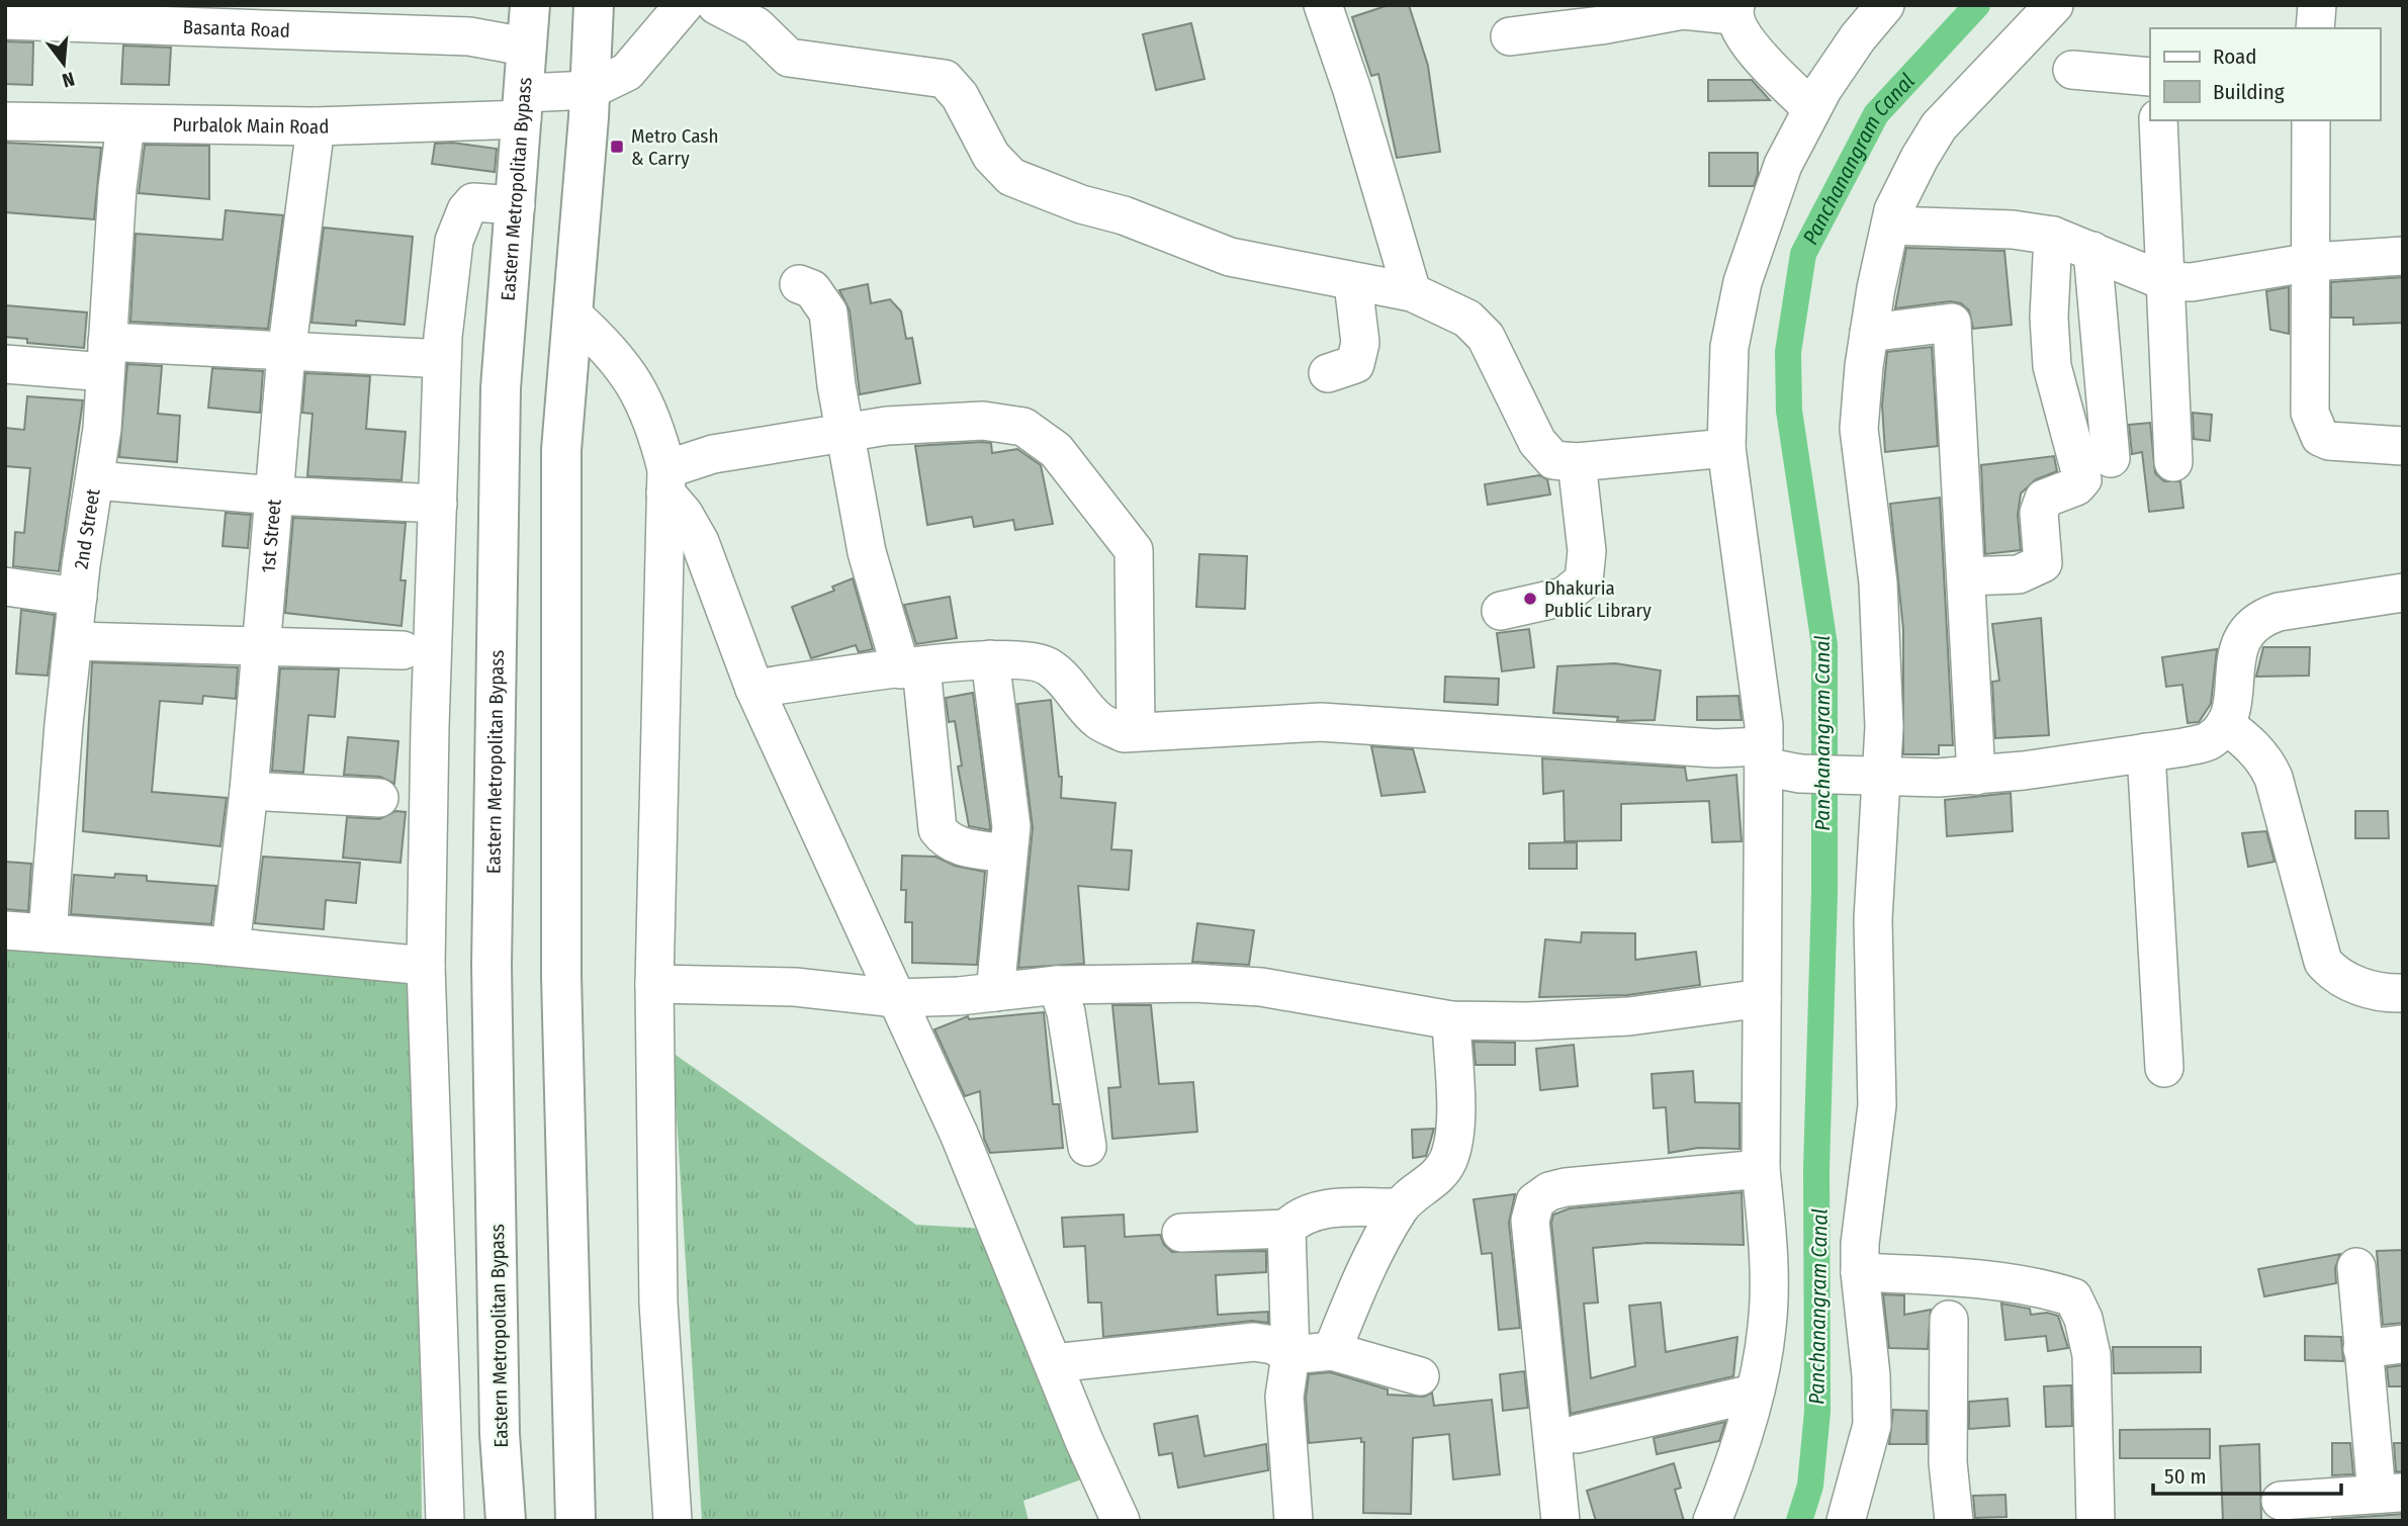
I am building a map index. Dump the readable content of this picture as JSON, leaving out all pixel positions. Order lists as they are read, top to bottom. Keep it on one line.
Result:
{"streets":{"main road":["Eastern Metropolitan Bypass"],"street":["Basanta Road","Purbalok Main Road","2nd Street","1st Street"]},"crossings":[["Basanta Road","Eastern Metropolitan Bypass"],["Purbalok Main Road","Eastern Metropolitan Bypass"],["Purbalok Main Road","2nd Street"],["Purbalok Main Road","1st Street"]],"water":["Panchanangram Canal"],"places":{"transit":["Metro Cash & Carry"],"other":["Dhakuria Public Library"]},"legend":["Road","Building"],"scale_bar":"50 m","north":"bottom"}
